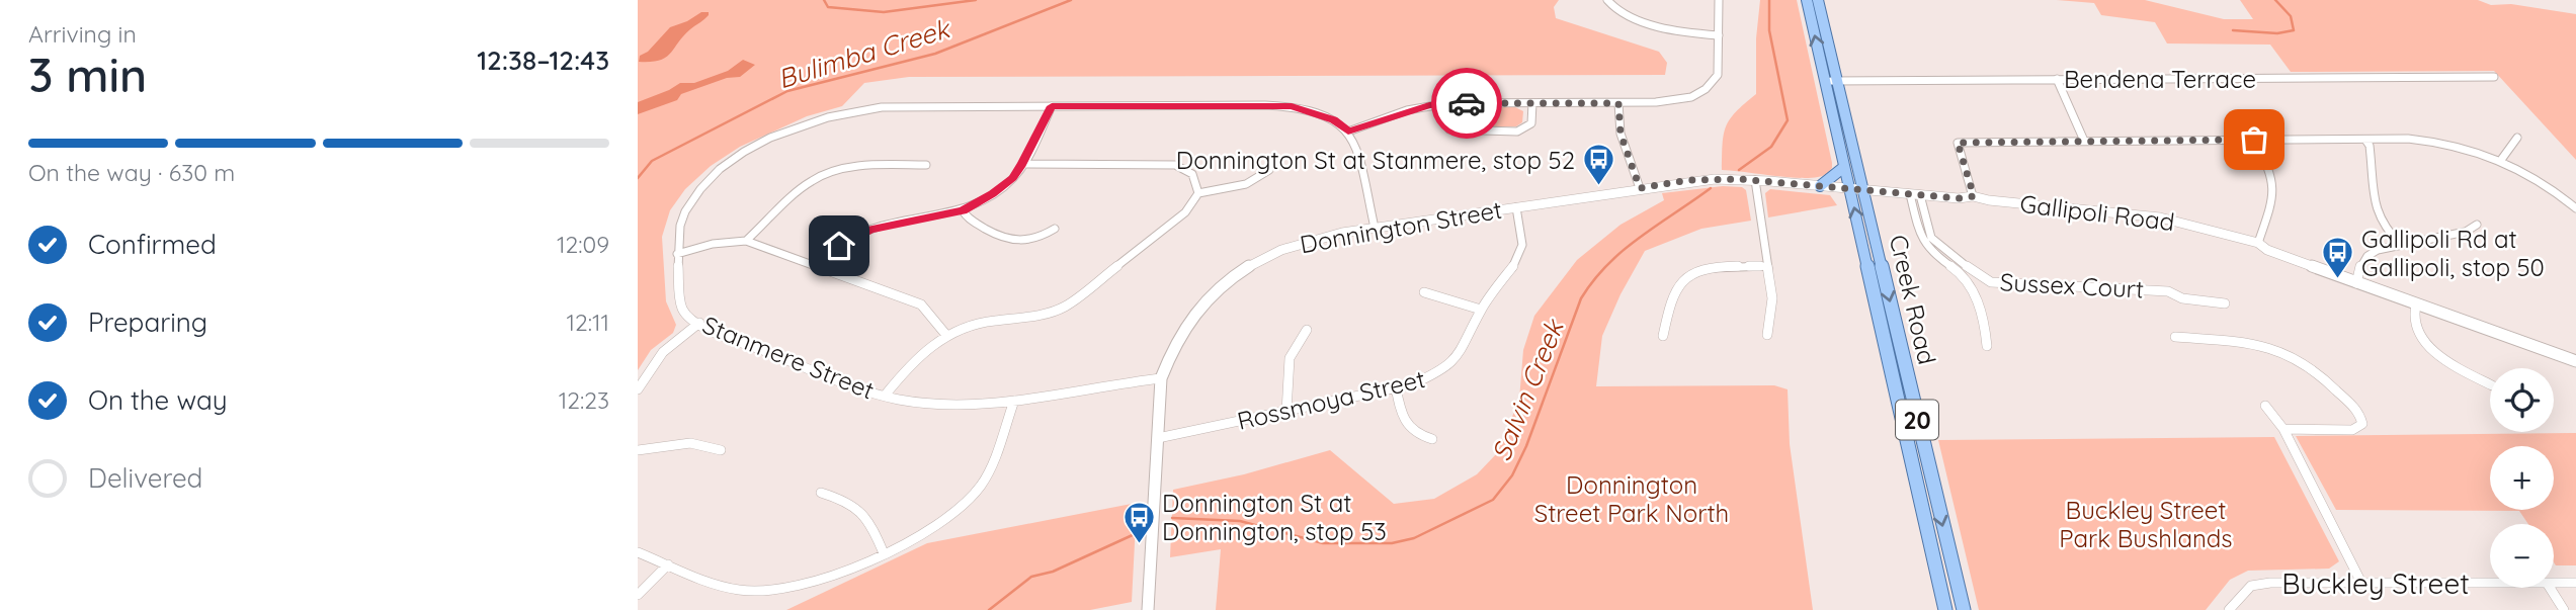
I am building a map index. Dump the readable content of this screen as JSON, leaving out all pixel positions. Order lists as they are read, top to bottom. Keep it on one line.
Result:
{"streets":{"main road":["Creek Road","20"],"street":["Bendena Terrace","Gallipoli Road","Donnington Street","Sussex Court","Stanmere Street","Rossmoya Street","Buckley Street"]},"crossings":[["Bendena Terrace","Creek Road"],["Gallipoli Road","Donnington Street"],["Gallipoli Road","Creek Road"],["Donnington Street","Creek Road"],["Donnington Street","Stanmere Street"],["Donnington Street","Rossmoya Street"]],"water":["Bulimba Creek","Salvin Creek"],"parks":["Donnington Street Park North","Buckley Street Park Bushlands"],"places":{"bus stop":["Donnington St at Stanmere, stop 52","Gallipoli Rd at Gallipoli, stop 50","Donnington St at Donnington, stop 53"]},"page":{"heading":["3 min","Arriving in","12:38–12:43"],"bar":"On the way · 630 m","list":[["Confirmed","12:09"],["Preparing","12:11"],["On the way","12:23"],"Delivered"],"map_buttons":["+","−"]}}
